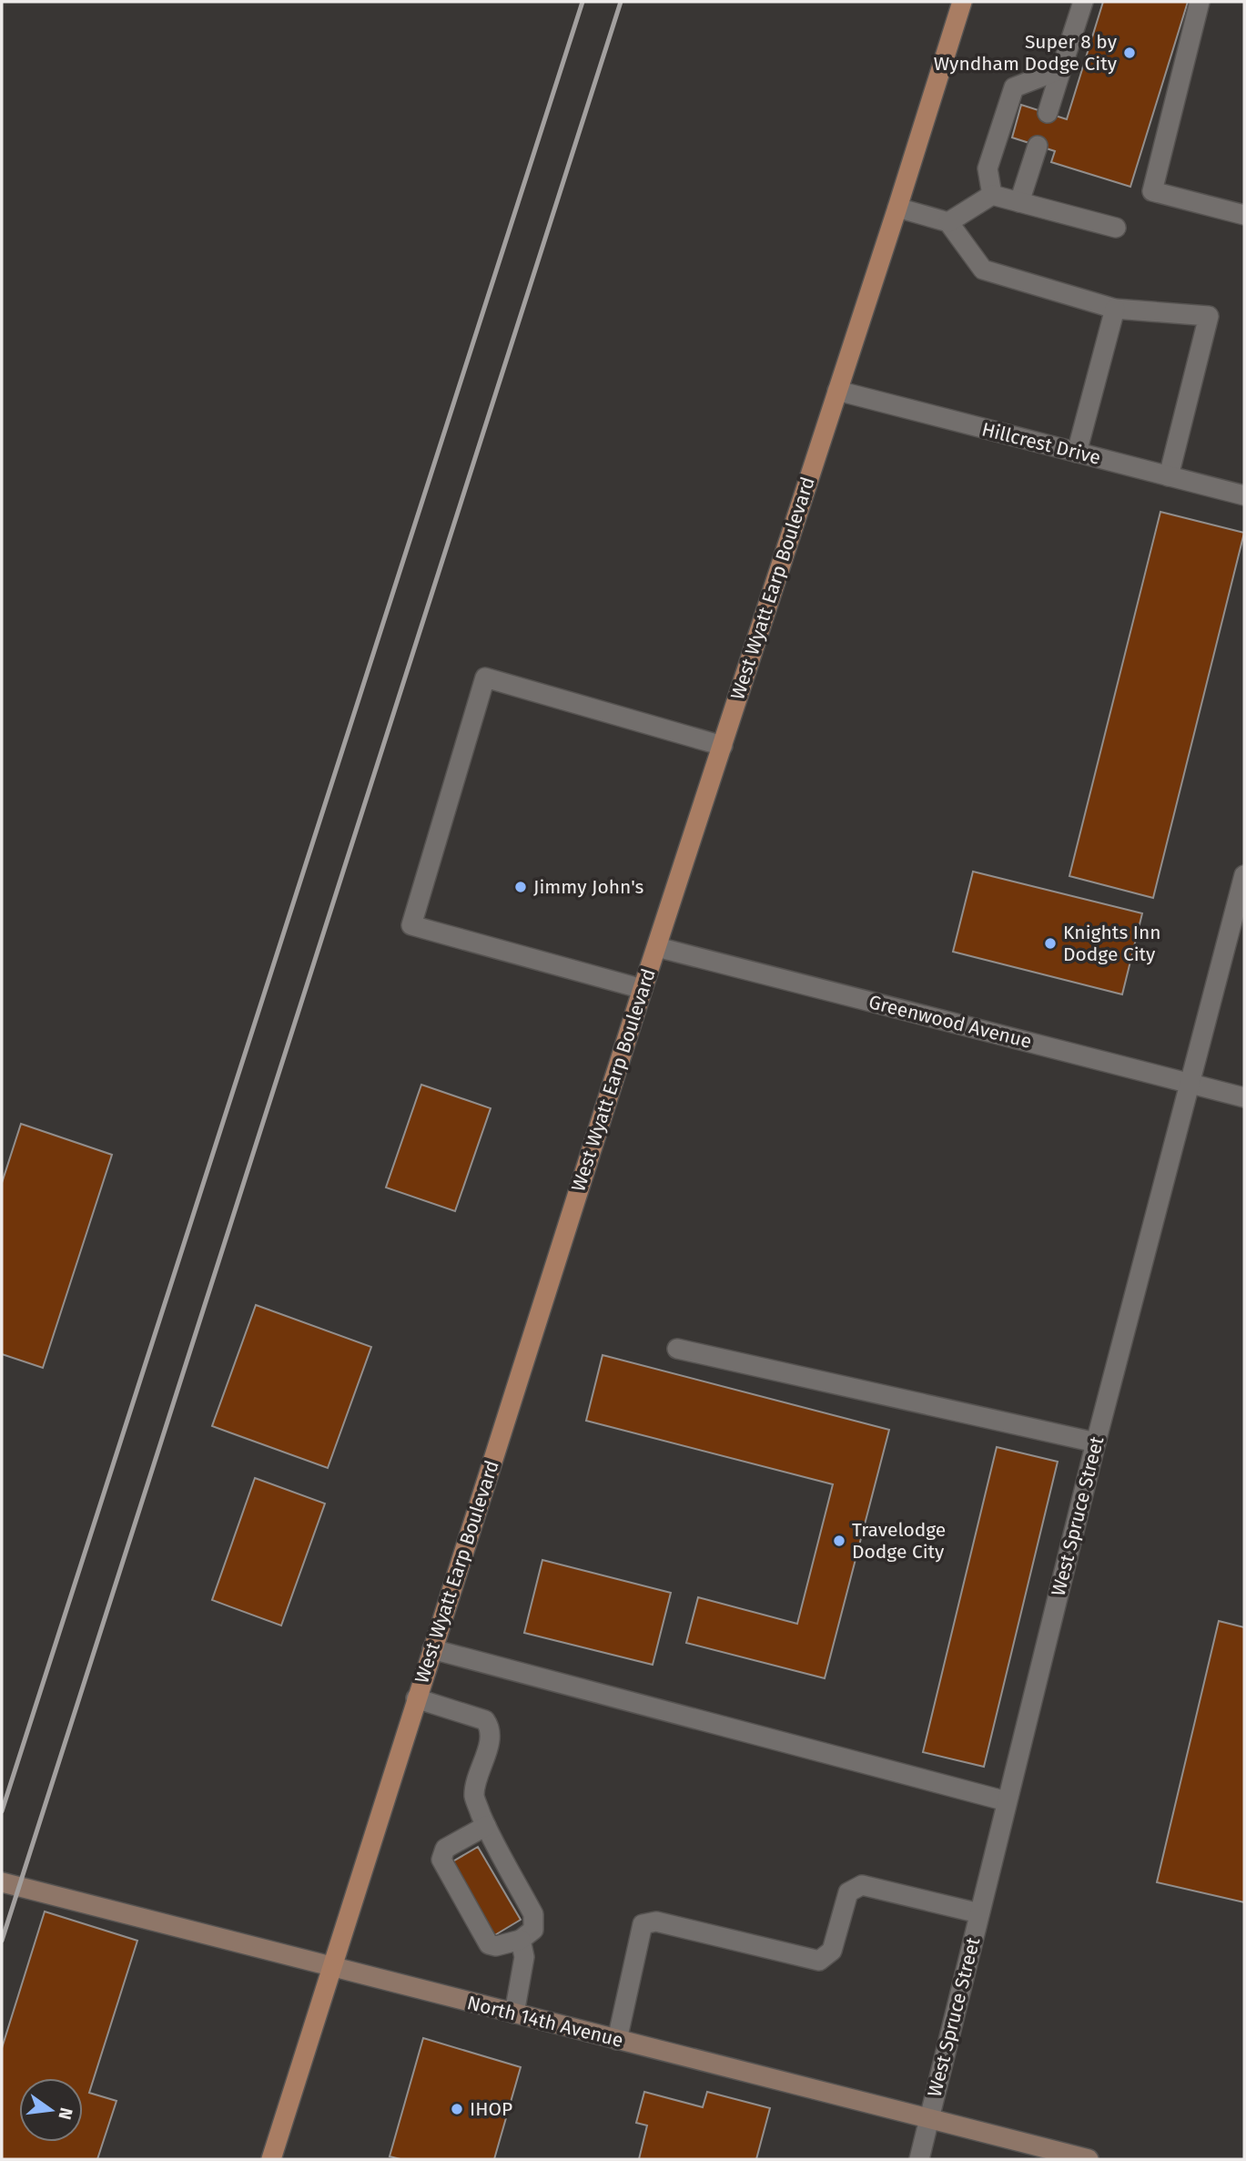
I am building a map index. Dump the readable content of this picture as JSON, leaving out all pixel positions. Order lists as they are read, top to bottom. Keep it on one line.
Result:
{"streets":{"main road":["West Wyatt Earp Boulevard","North 14th Avenue"],"street":["Hillcrest Drive","Greenwood Avenue","West Spruce Street"]},"crossings":[["Hillcrest Drive","West Wyatt Earp Boulevard"],["West Wyatt Earp Boulevard","Greenwood Avenue"],["West Wyatt Earp Boulevard","North 14th Avenue"],["Greenwood Avenue","West Spruce Street"],["West Spruce Street","North 14th Avenue"]],"places":["Super 8 by Wyndham Dodge City","Jimmy John's","Knights Inn Dodge City","Travelodge Dodge City","IHOP"],"north":"right"}
